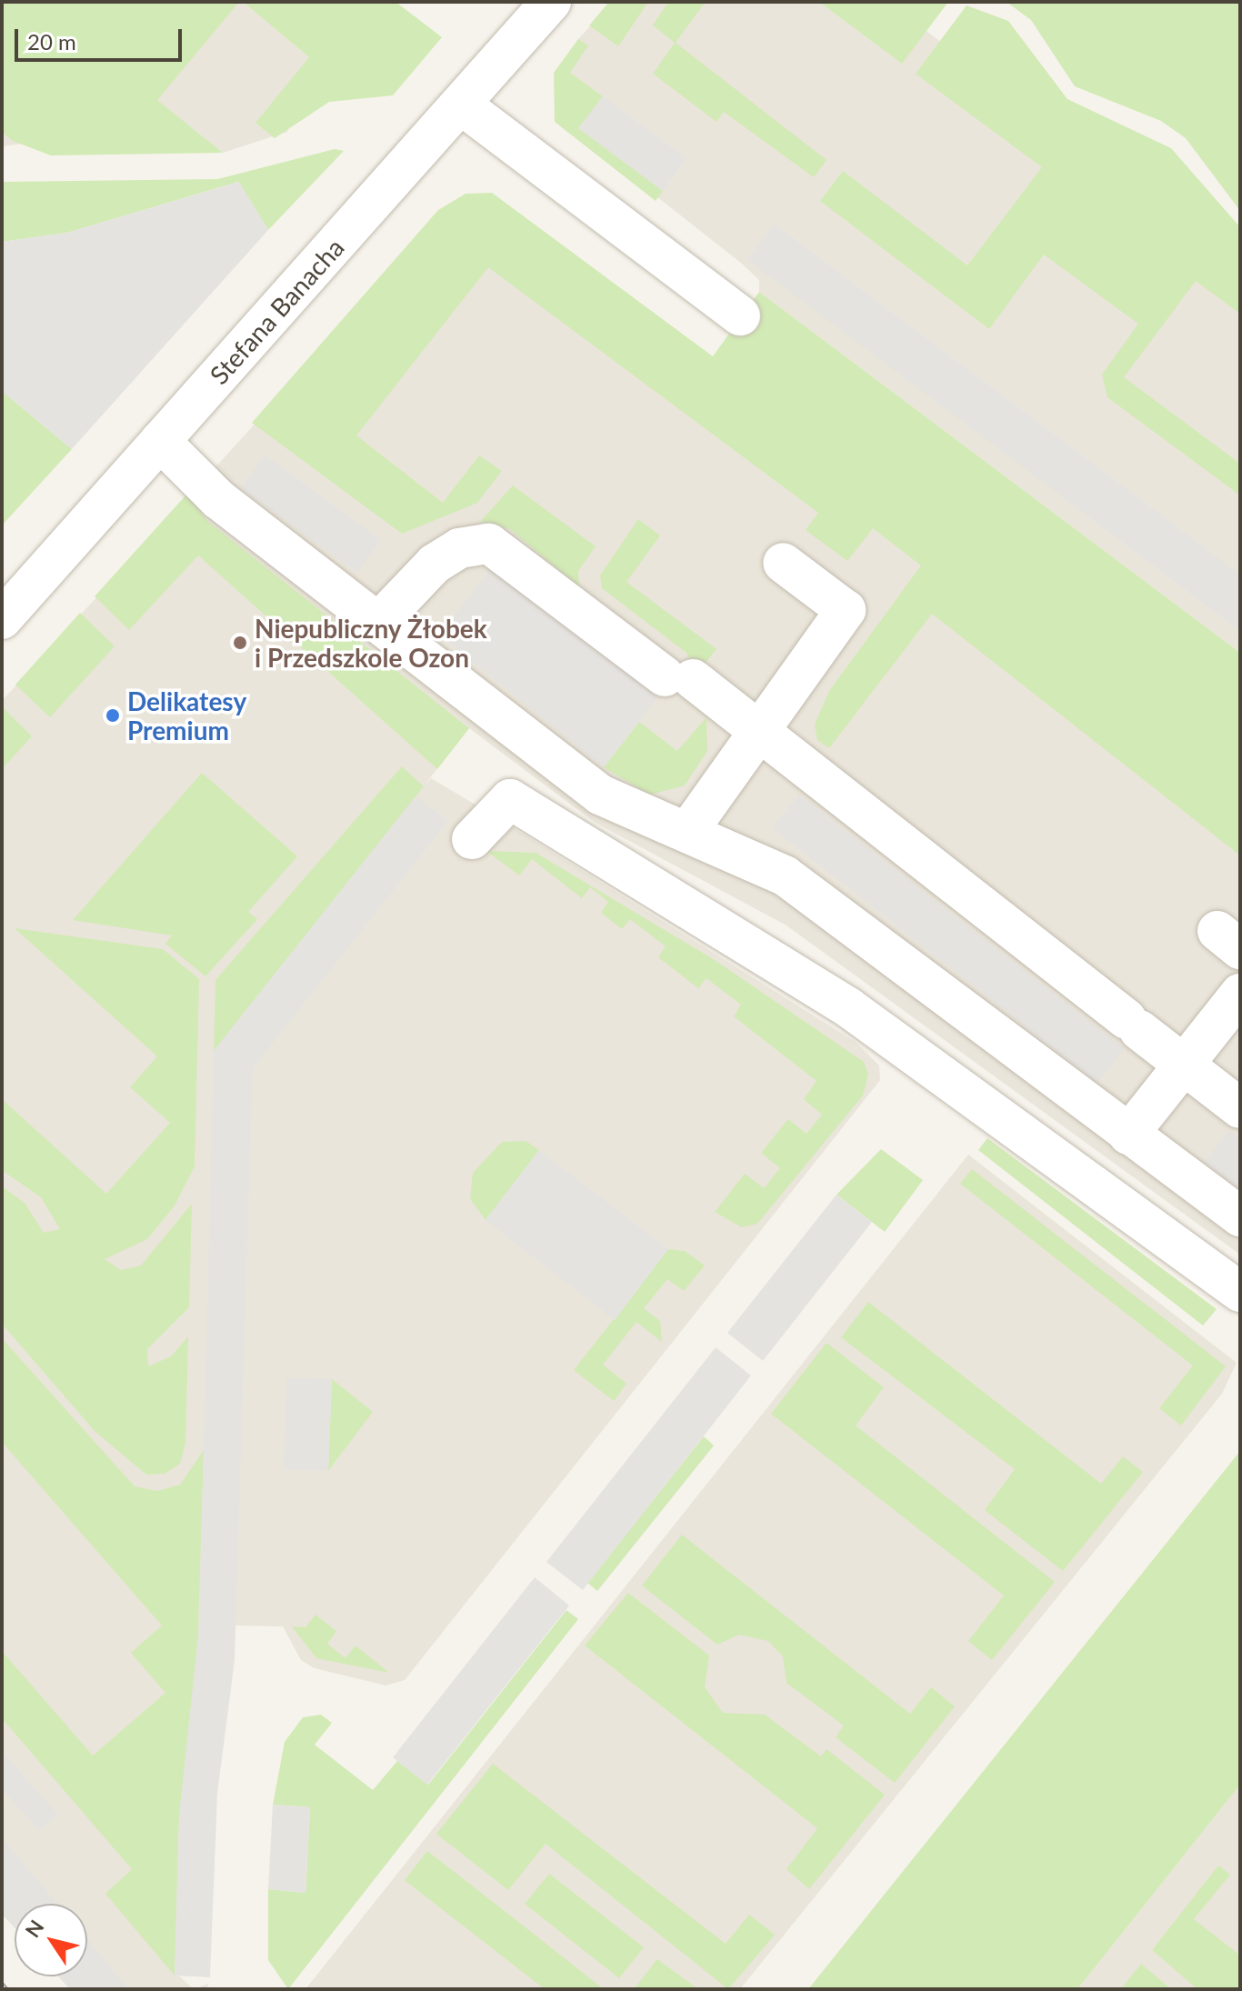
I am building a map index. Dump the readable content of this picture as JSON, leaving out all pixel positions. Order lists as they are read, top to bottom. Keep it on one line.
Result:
{"streets":{"street":["Stefana Banacha"]},"places":["Niepubliczny Żłobek i Przedszkole Ozon","Delikatesy Premium"],"scale_bar":"20 m","north":"top left"}
